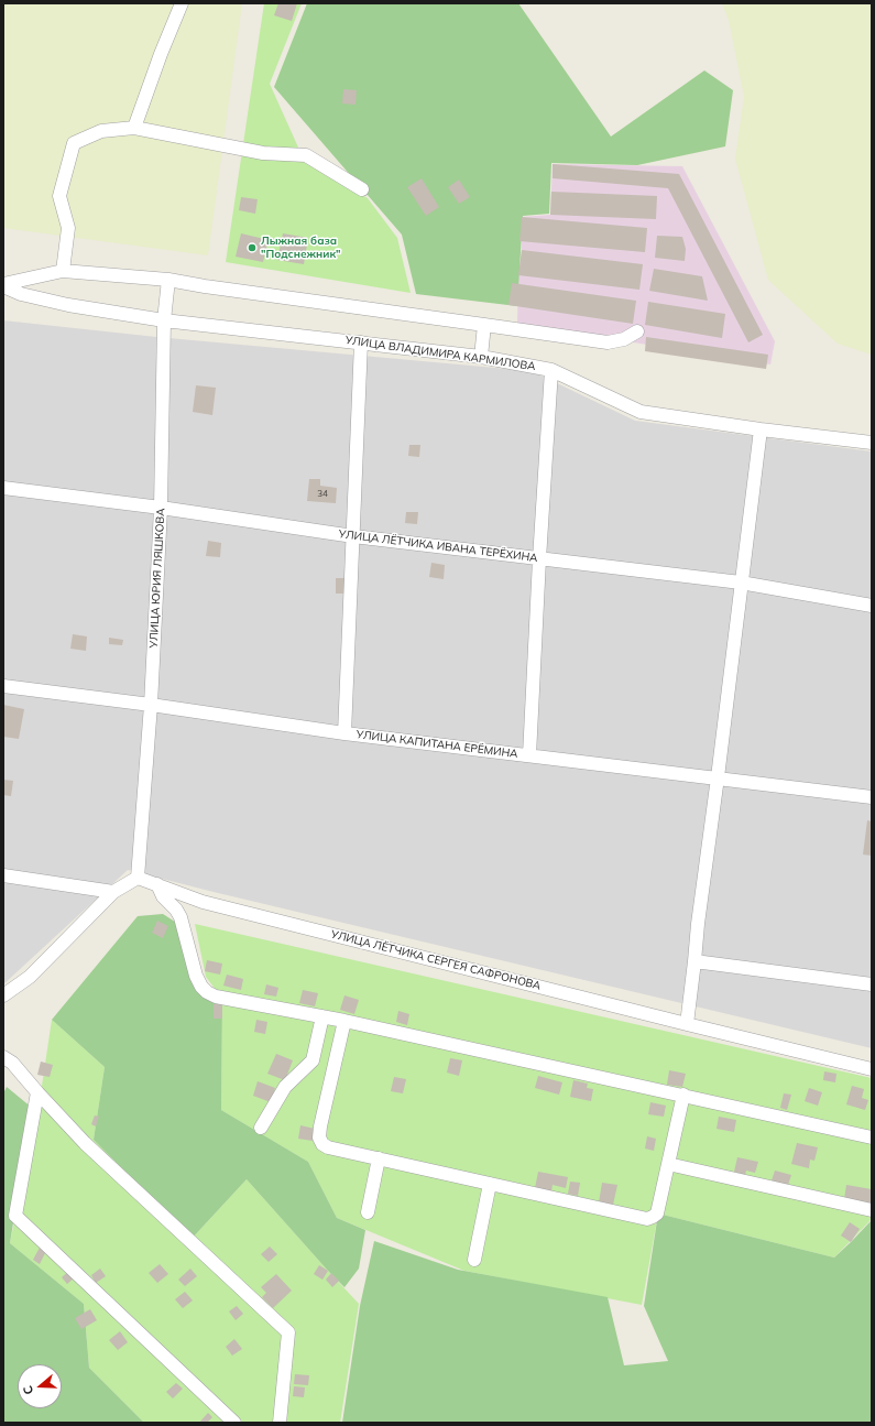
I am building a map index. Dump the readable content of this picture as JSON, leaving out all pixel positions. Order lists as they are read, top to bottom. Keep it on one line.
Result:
{"streets":{"street":["УЛИЦА ВЛАДИМИРА КАРМИЛОВА","УЛИЦА ЛЁТЧИКА ИВАНА ТЕРЁХИНА","УЛИЦА ЮРИЯ ЛЯШКОВА","УЛИЦА КАПИТАНА ЕРЁМИНА","УЛИЦА ЛЁТЧИКА СЕРГЕЯ САФРОНОВА"]},"crossings":[["УЛИЦА ВЛАДИМИРА КАРМИЛОВА","УЛИЦА ЮРИЯ ЛЯШКОВА"],["УЛИЦА ЛЁТЧИКА ИВАНА ТЕРЁХИНА","УЛИЦА ЮРИЯ ЛЯШКОВА"],["УЛИЦА ЮРИЯ ЛЯШКОВА","УЛИЦА КАПИТАНА ЕРЁМИНА"],["УЛИЦА ЮРИЯ ЛЯШКОВА","УЛИЦА ЛЁТЧИКА СЕРГЕЯ САФРОНОВА"]],"places":["Лыжная база \"Подснежник\""],"house_numbers":["34"],"north":"left"}
